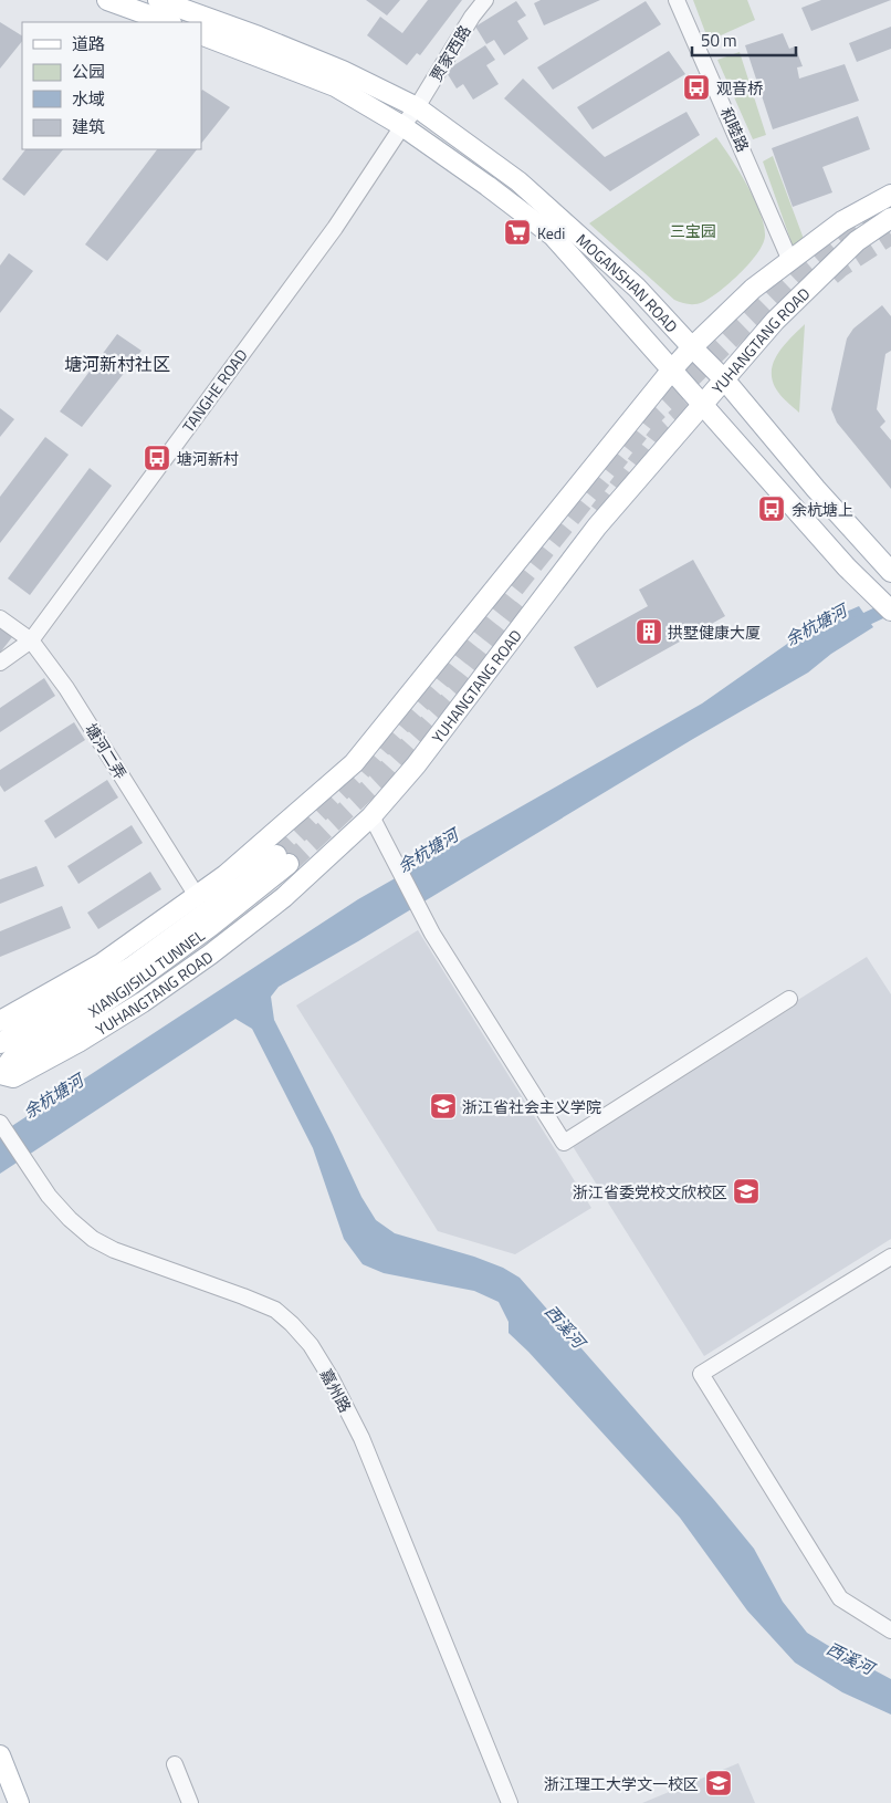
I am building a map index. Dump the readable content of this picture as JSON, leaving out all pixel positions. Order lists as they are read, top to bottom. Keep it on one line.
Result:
{"streets":{"main road":["MOGANSHAN ROAD","YUHANGTANG ROAD","XIANGJISILU TUNNEL"],"street":["贾家西路","和睦路","TANGHE ROAD","塘河二弄","嘉州路"]},"crossings":[["贾家西路","MOGANSHAN ROAD"],["贾家西路","TANGHE ROAD"],["MOGANSHAN ROAD","YUHANGTANG ROAD"],["MOGANSHAN ROAD","TANGHE ROAD"],["YUHANGTANG ROAD","XIANGJISILU TUNNEL"],["TANGHE ROAD","塘河二弄"]],"districts":["塘河新村社区"],"water":["余杭塘河","西溪河"],"parks":["三宝园"],"places":{"bus stop":["观音桥","塘河新村","余杭塘上"],"supermarket":["Kedi"],"building":["拱墅健康大厦"],"school or university":["浙江省社会主义学院","浙江省委党校文欣校区","浙江理工大学文一校区"]},"legend":["道路","公园","水域","建筑"],"scale_bar":"50 m"}
